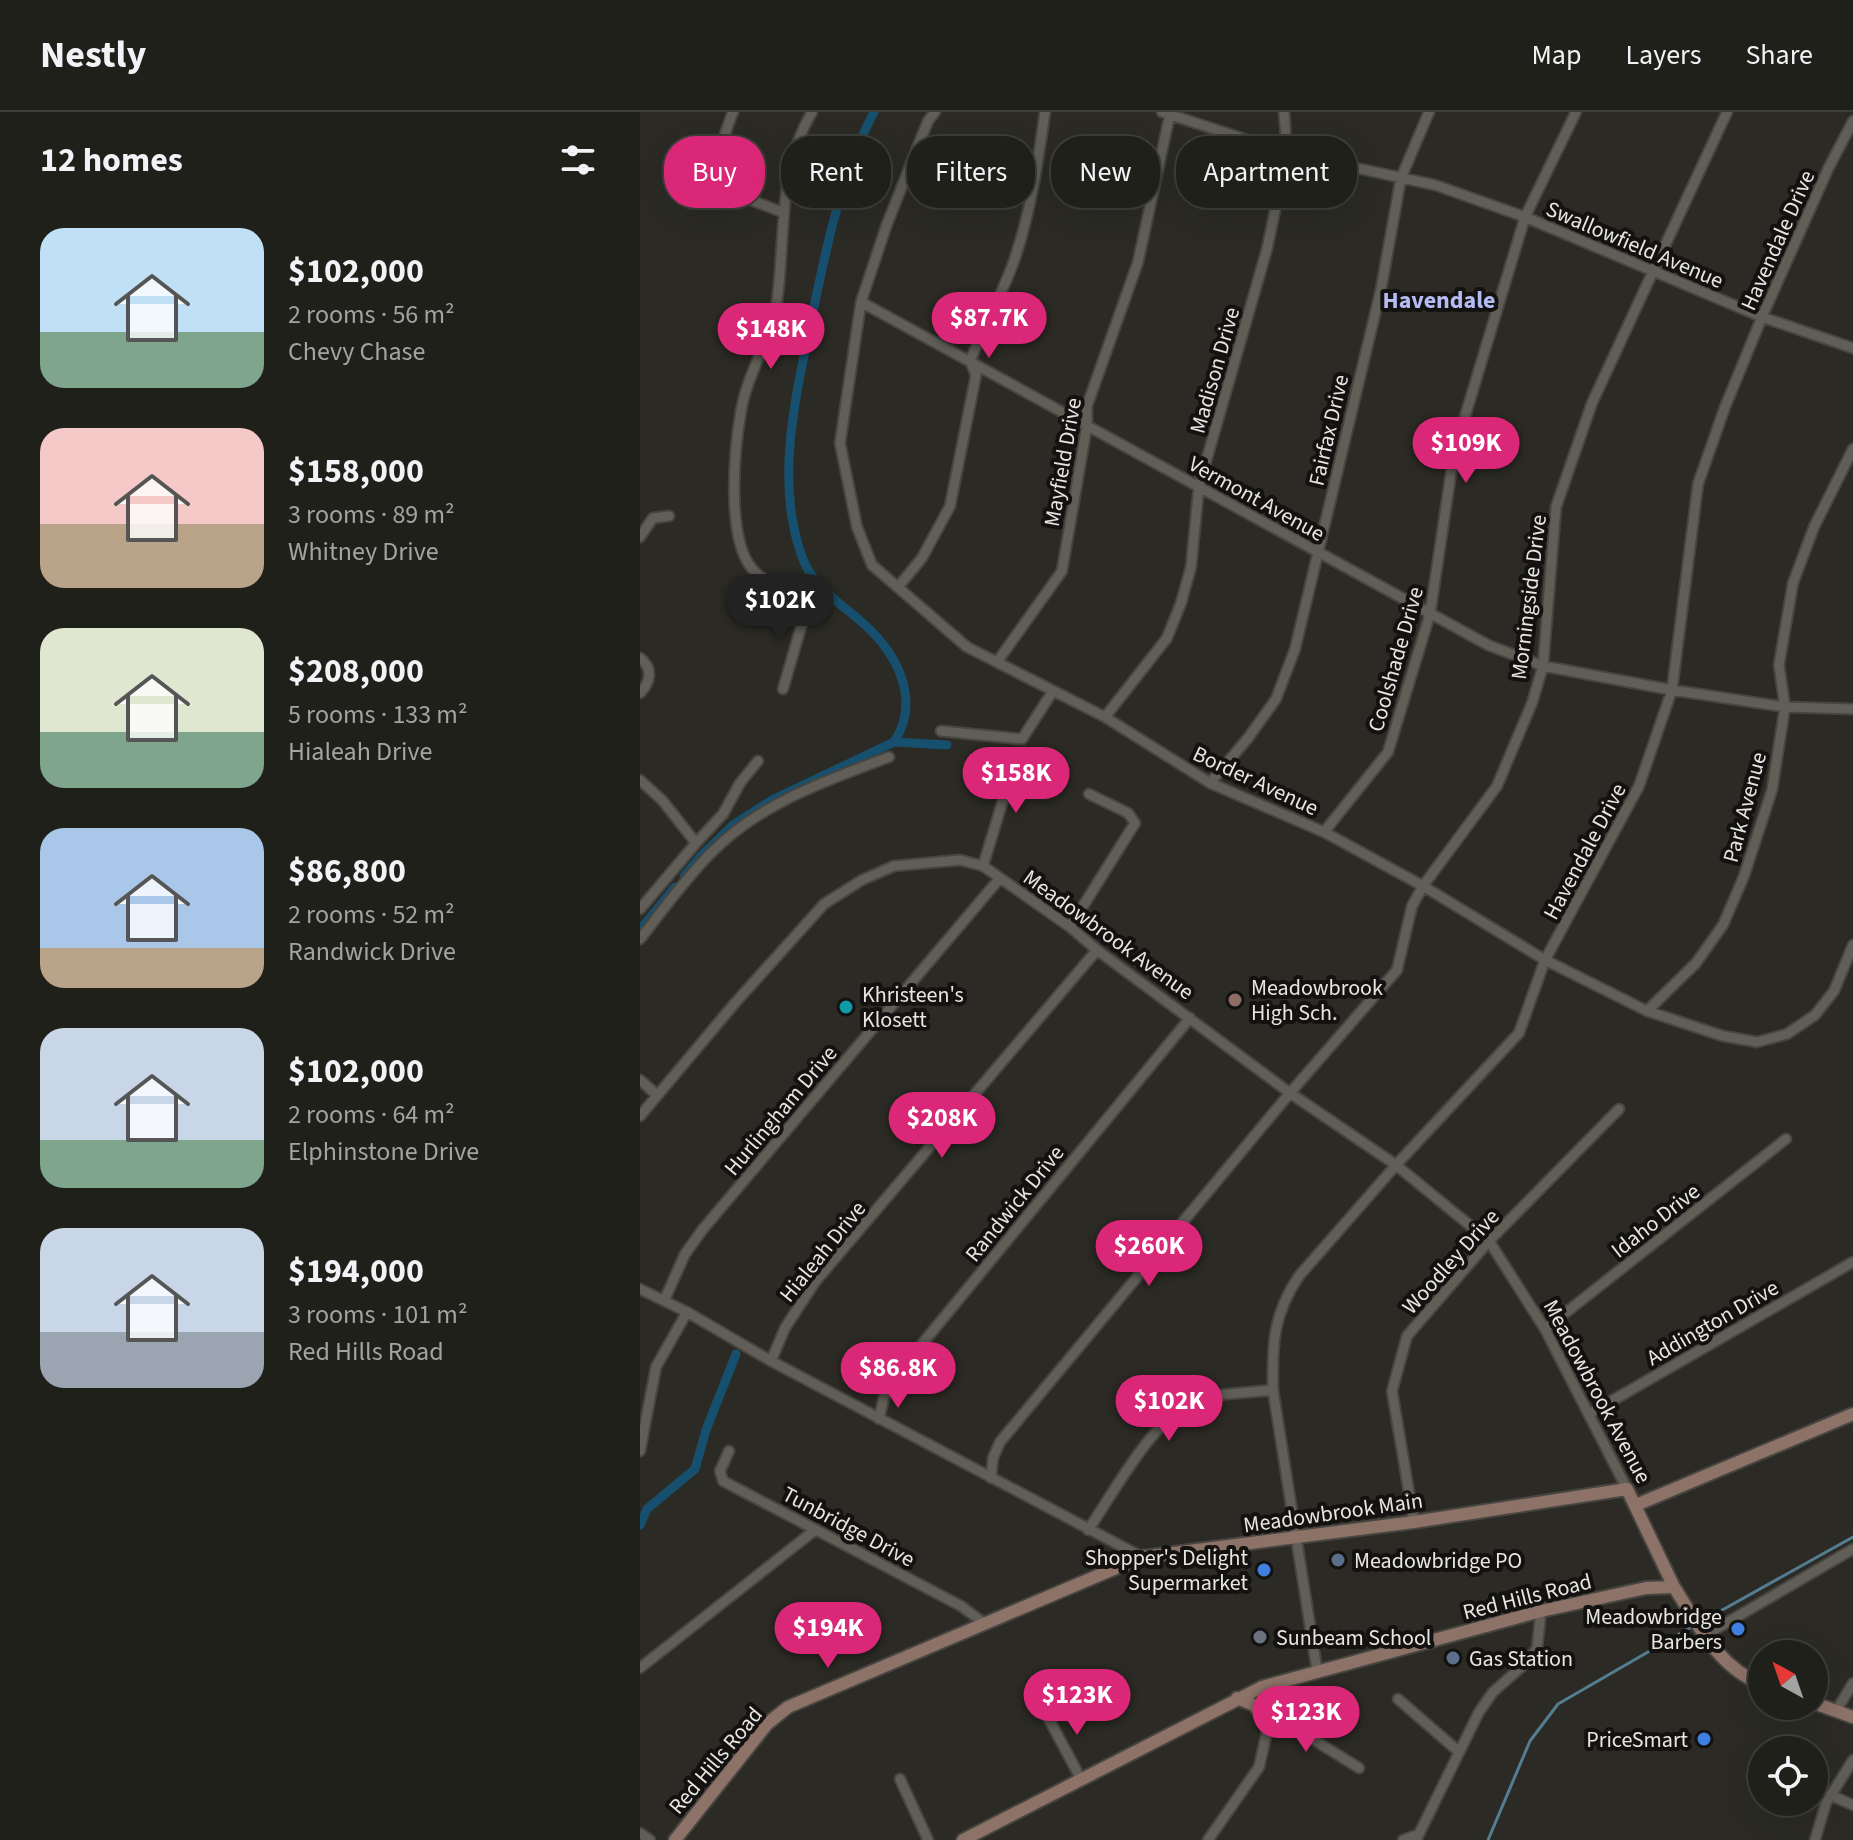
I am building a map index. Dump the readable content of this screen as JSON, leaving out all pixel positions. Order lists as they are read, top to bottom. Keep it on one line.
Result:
{"streets":{"street":["Havendale Drive","Swallowfield Avenue","Madison Drive","Fairfax Drive","Mayfield Drive","Vermont Avenue","Morningside Drive","Coolshade Drive","Border Avenue","Park Avenue","Meadowbrook Avenue","Hurlingham Drive","Randwick Drive","Idaho Drive","Hialeah Drive","Woodley Drive","Addington Drive","Meadowbrook Main","Tunbridge Drive","Red Hills Road"]},"crossings":[["Havendale Drive","Swallowfield Avenue"],["Havendale Drive","Vermont Avenue"],["Havendale Drive","Border Avenue"],["Havendale Drive","Meadowbrook Avenue"],["Havendale Drive","Meadowbrook Main"],["Havendale Drive","Red Hills Road"],["Swallowfield Avenue","Fairfax Drive"],["Swallowfield Avenue","Morningside Drive"],["Swallowfield Avenue","Coolshade Drive"],["Madison Drive","Vermont Avenue"],["Madison Drive","Border Avenue"],["Fairfax Drive","Vermont Avenue"],["Fairfax Drive","Border Avenue"],["Mayfield Drive","Vermont Avenue"],["Mayfield Drive","Border Avenue"],["Vermont Avenue","Morningside Drive"],["Vermont Avenue","Coolshade Drive"],["Vermont Avenue","Border Avenue"],["Vermont Avenue","Park Avenue"],["Morningside Drive","Border Avenue"],["Morningside Drive","Meadowbrook Avenue"],["Coolshade Drive","Border Avenue"],["Border Avenue","Park Avenue"],["Meadowbrook Avenue","Hurlingham Drive"],["Meadowbrook Avenue","Randwick Drive"],["Meadowbrook Avenue","Idaho Drive"],["Meadowbrook Avenue","Hialeah Drive"],["Meadowbrook Avenue","Woodley Drive"],["Meadowbrook Avenue","Addington Drive"],["Meadowbrook Avenue","Meadowbrook Main"],["Meadowbrook Avenue","Red Hills Road"],["Woodley Drive","Meadowbrook Main"],["Meadowbrook Main","Red Hills Road"],["Tunbridge Drive","Red Hills Road"]],"districts":["Havendale"],"places":["Meadowbrook High Sch.","Khristeen's Klosett","Meadowbridge PO","Shopper's Delight Supermarket","Meadowbridge Barbers","Sunbeam School","Gas Station","PriceSmart"],"north":"top left","page":{"header":"Nestly","nav":["Map","Layers","Share"],"heading":"12 homes","chip":["Buy","Rent","Filters","New","Apartment"],"list":[{"name":"$102,000","note":"2 rooms · 56 m² · Chevy Chase"},{"name":"$158,000","note":"3 rooms · 89 m² · Whitney Drive"},{"name":"$208,000","note":"5 rooms · 133 m² · Hialeah Drive"},{"name":"$86,800","note":"2 rooms · 52 m² · Randwick Drive"},{"name":"$102,000","note":"2 rooms · 64 m² · Elphinstone Drive"},{"name":"$194,000","note":"3 rooms · 101 m² · Red Hills Road"}],"price":["$87.7K","$148K","$109K","$102K","$158K","$208K","$260K","$86.8K","$102K","$194K","$123K","$123K"]}}
